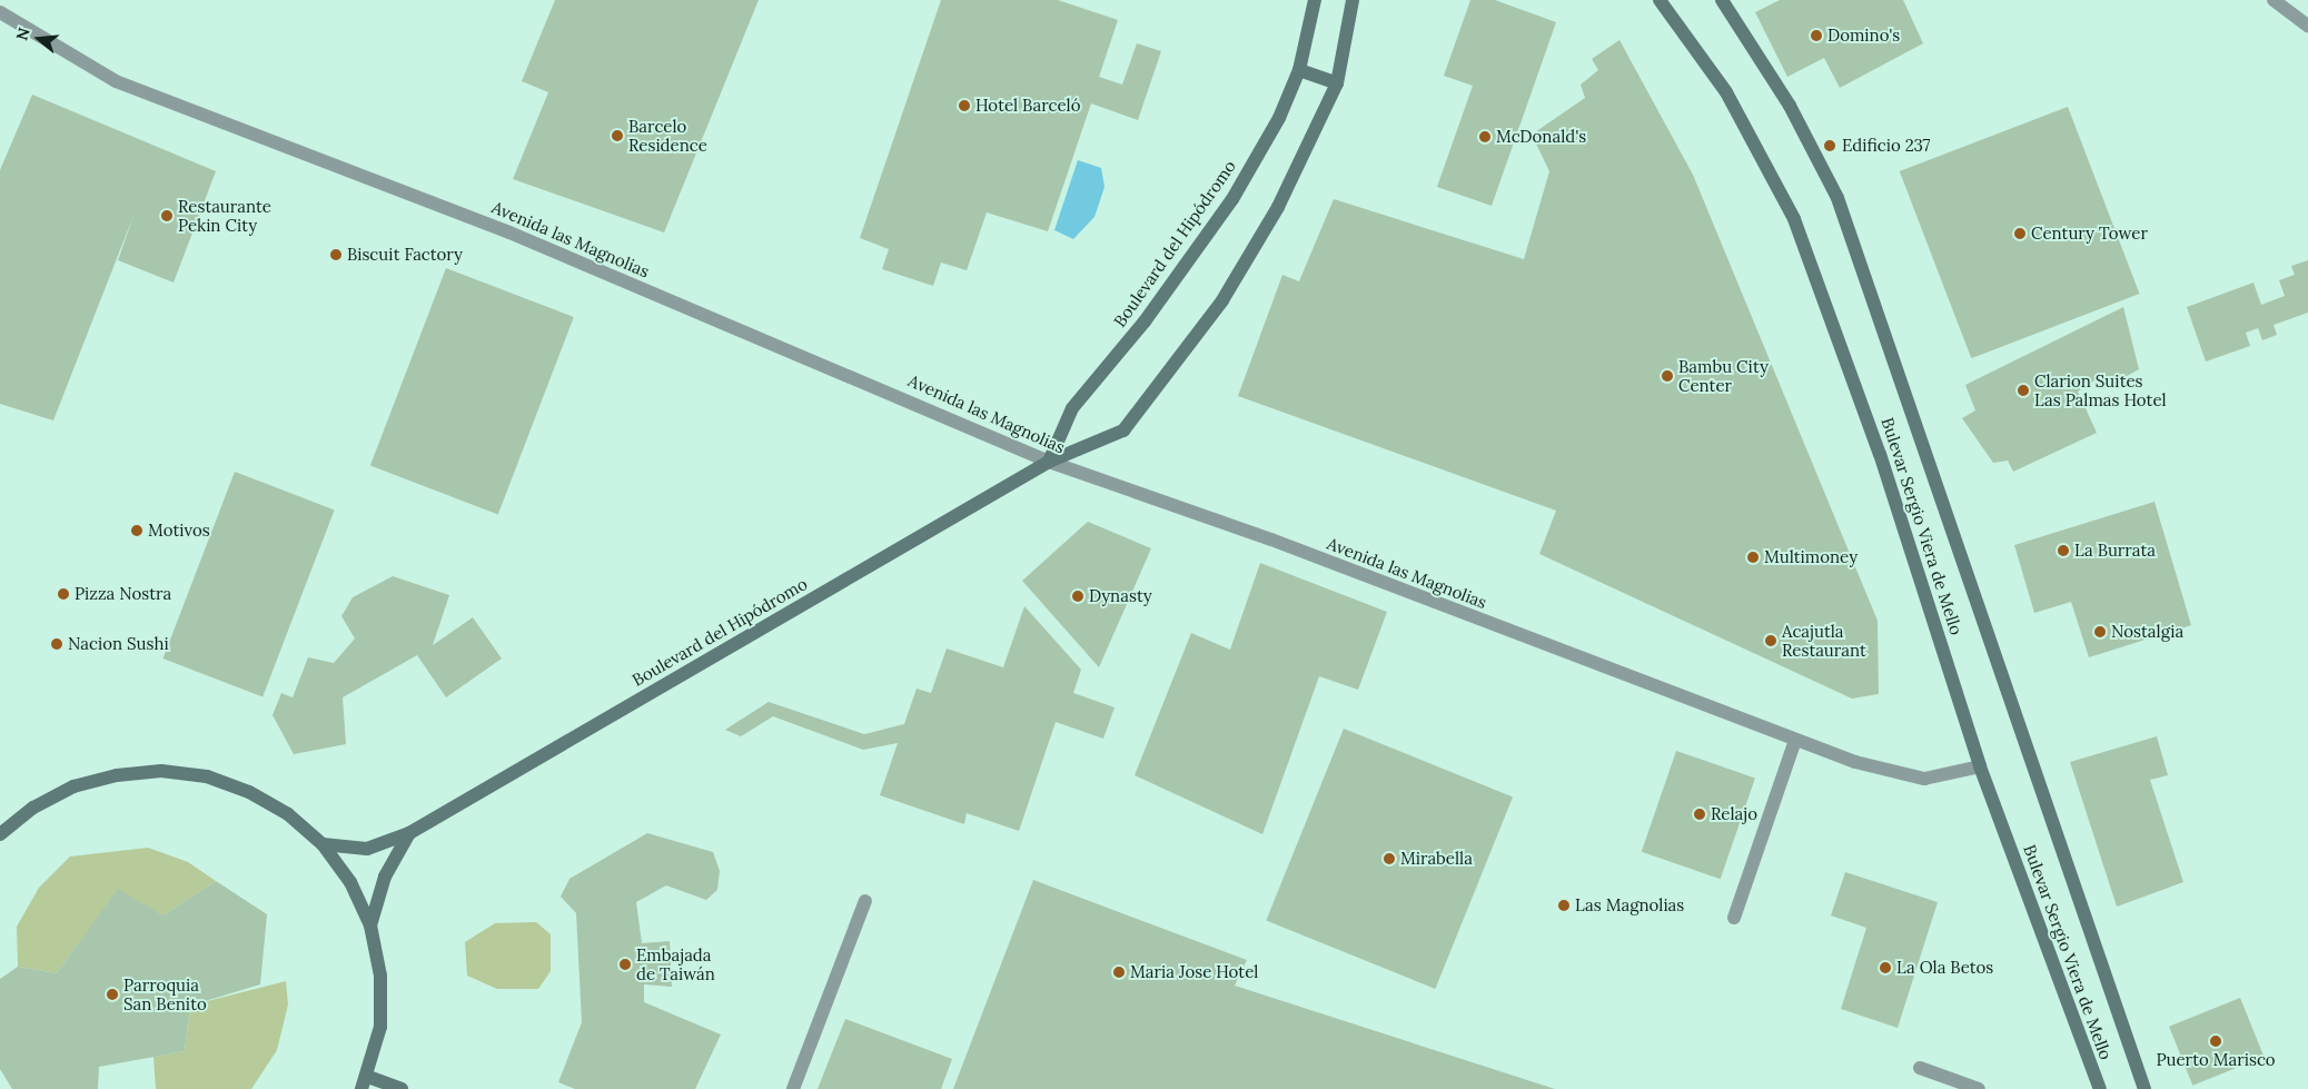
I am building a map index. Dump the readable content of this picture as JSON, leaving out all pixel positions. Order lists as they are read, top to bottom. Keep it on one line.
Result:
{"streets":{"street":["Avenida las Magnolias","Boulevard del Hipódromo","Bulevar Sergio Viera de Mello"]},"crossings":[["Avenida las Magnolias","Boulevard del Hipódromo"],["Avenida las Magnolias","Bulevar Sergio Viera de Mello"]],"places":["Domino's","Hotel Barceló","Barcelo Residence","McDonald's","Edificio 237","Restaurante Pekin City","Century Tower","Biscuit Factory","Bambu City Center","Clarion Suites Las Palmas Hotel","Motivos","La Burrata","Multimoney","Pizza Nostra","Dynasty","Nostalgia","Acajutla Restaurant","Nacion Sushi","Relajo","Mirabella","Las Magnolias","Embajada de Taiwán","La Ola Betos","Maria Jose Hotel","Parroquia San Benito","Puerto Marisco"],"north":"left"}
